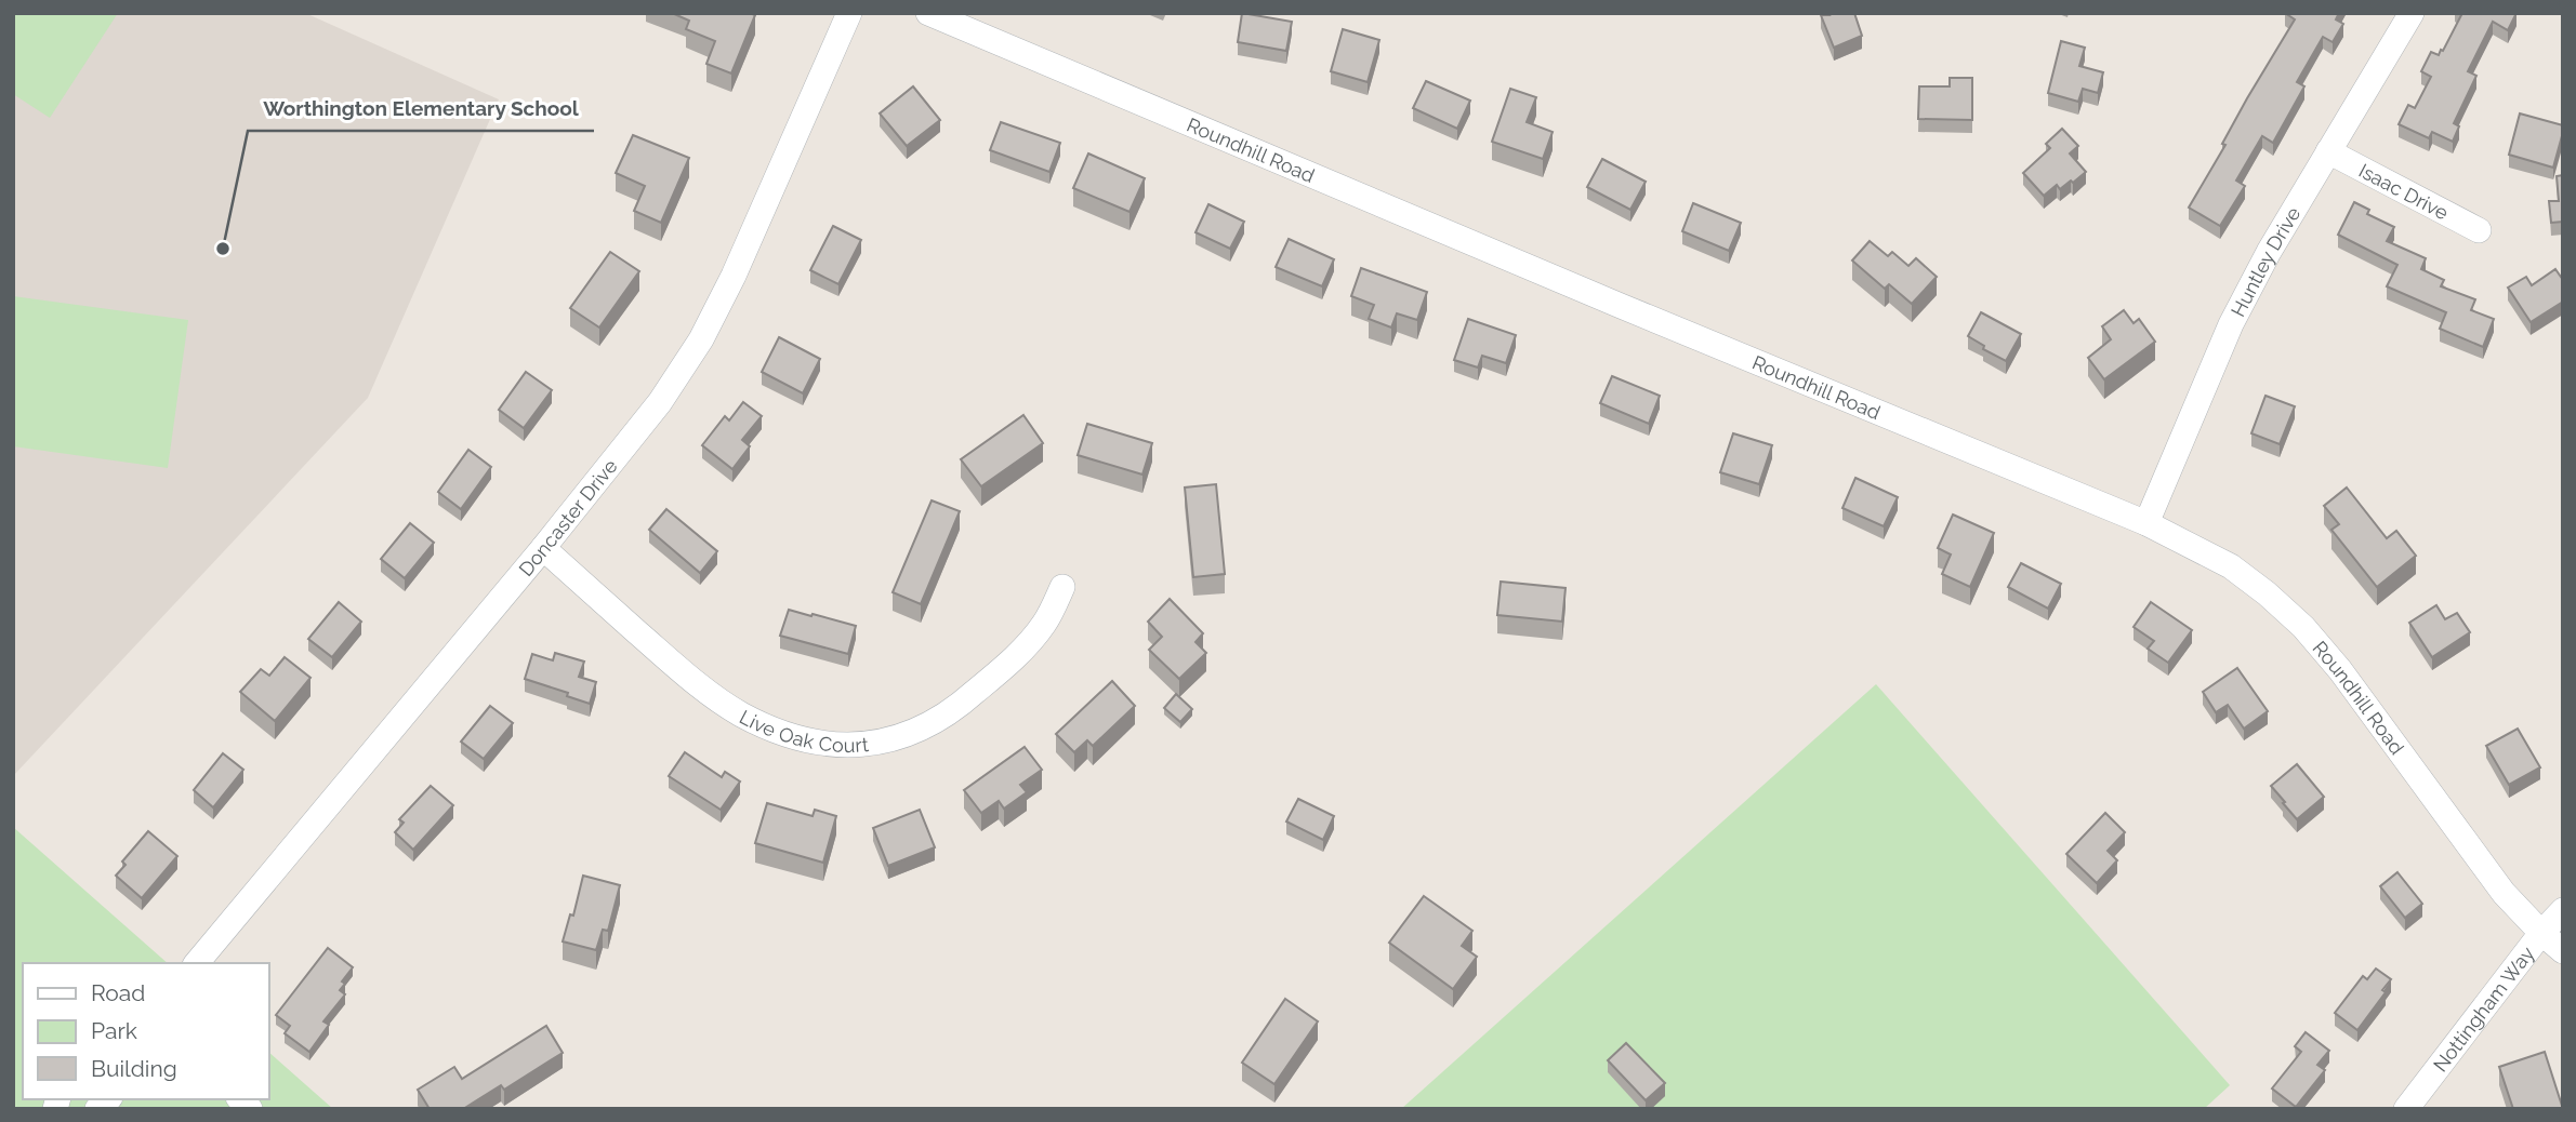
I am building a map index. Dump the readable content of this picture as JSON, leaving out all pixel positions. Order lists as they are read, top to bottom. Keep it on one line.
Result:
{"streets":{"street":["Roundhill Road","Isaac Drive","Huntley Drive","Doncaster Drive","Live Oak Court","Nottingham Way"]},"crossings":[["Roundhill Road","Huntley Drive"],["Roundhill Road","Nottingham Way"],["Isaac Drive","Huntley Drive"],["Doncaster Drive","Live Oak Court"]],"places":["Worthington Elementary School"],"legend":["Road","Park","Building"]}
